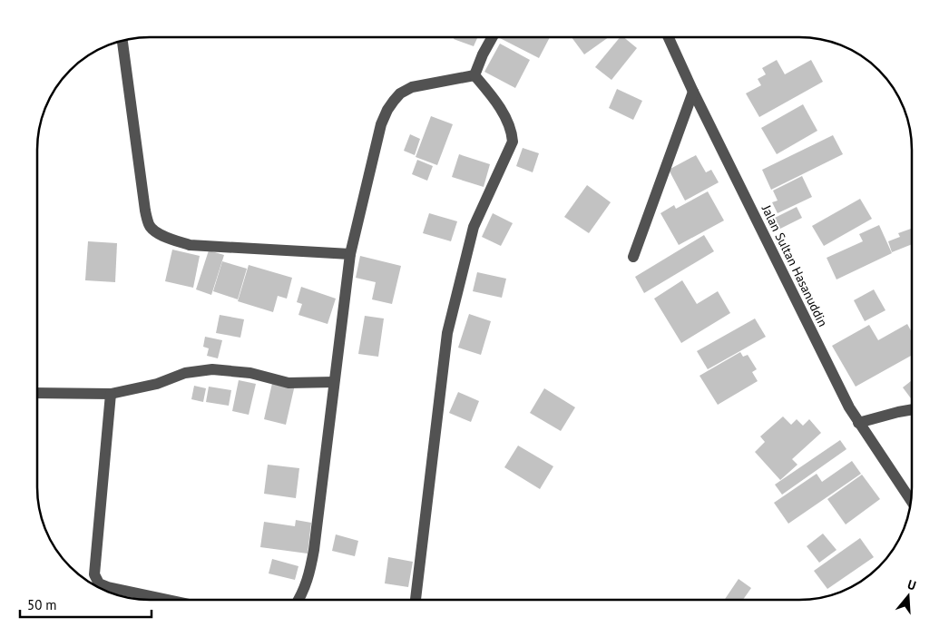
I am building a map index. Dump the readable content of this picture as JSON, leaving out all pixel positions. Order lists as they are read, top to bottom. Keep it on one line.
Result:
{"streets":{"street":["Jalan Sultan Hasanuddin"]},"scale_bar":"50 m","north":"top"}
